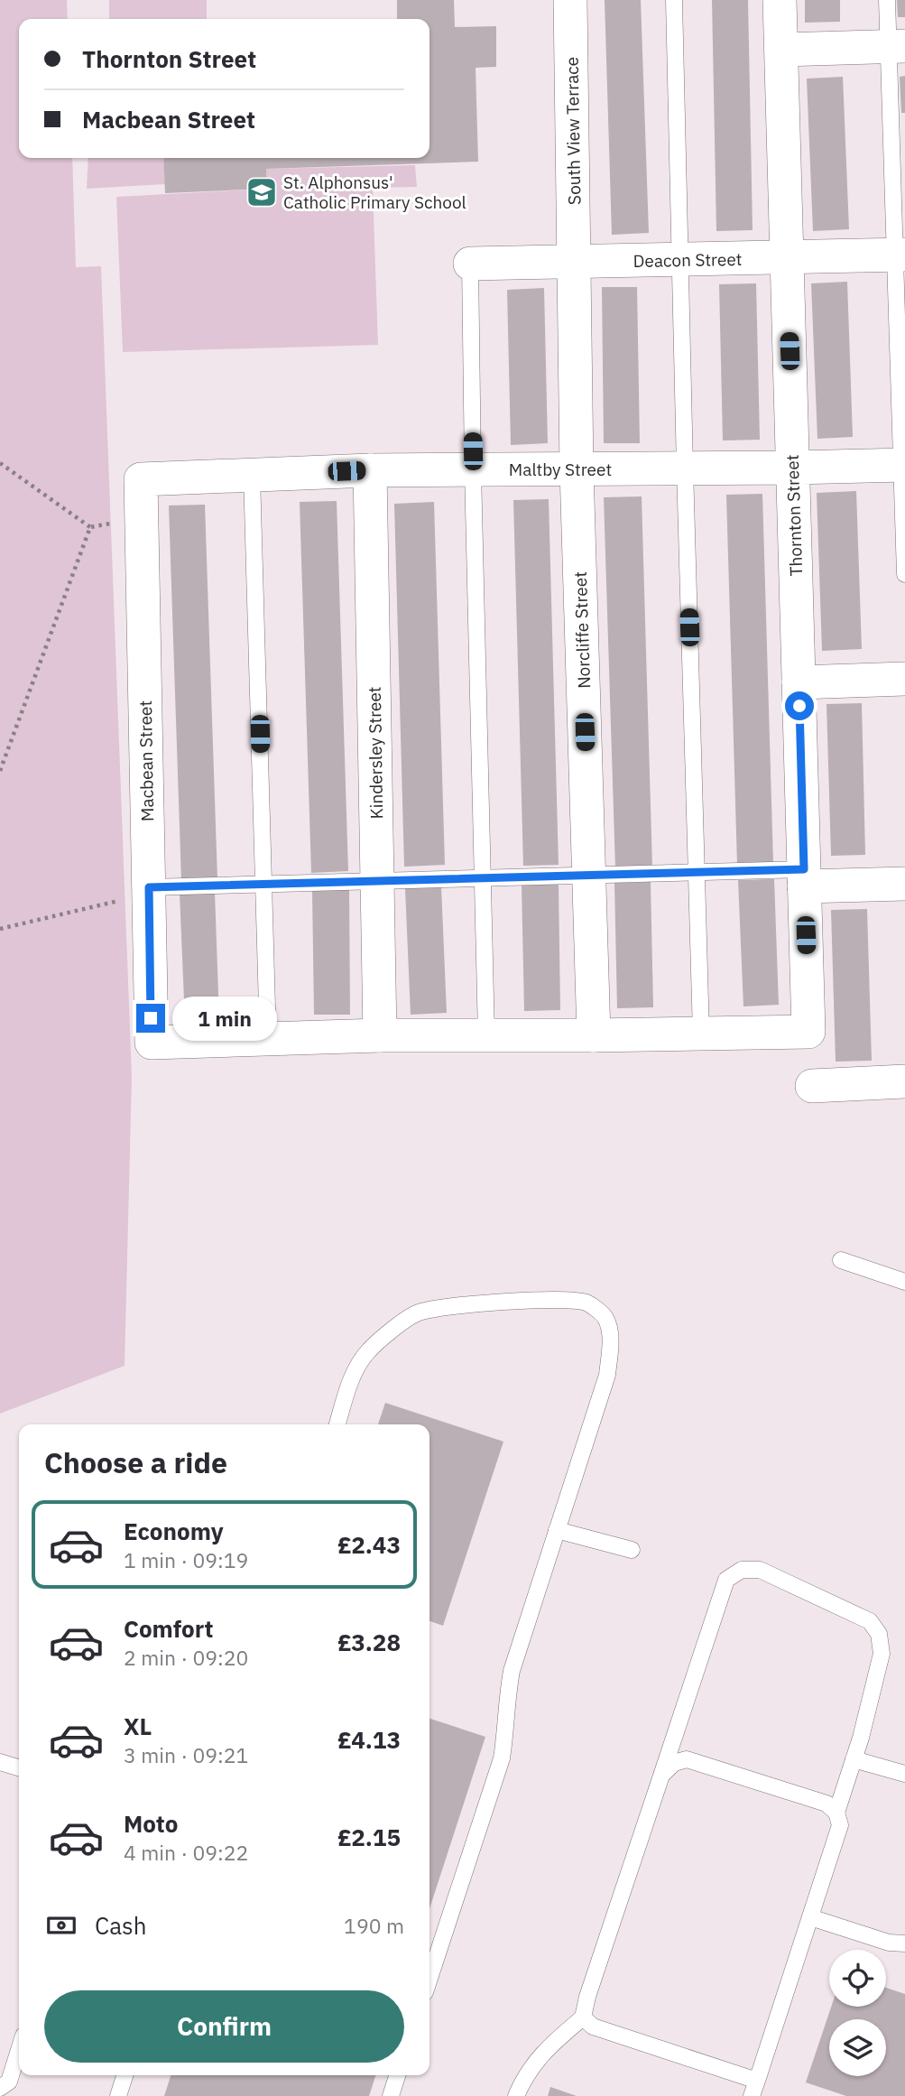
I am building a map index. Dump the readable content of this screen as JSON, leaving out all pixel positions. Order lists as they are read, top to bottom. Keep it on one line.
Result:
{"streets":{"street":["South View Terrace","Deacon Street","Maltby Street","Thornton Street","Norcliffe Street","Kindersley Street","Macbean Street"]},"crossings":[["South View Terrace","Deacon Street"],["South View Terrace","Norcliffe Street"],["Deacon Street","Thornton Street"],["Deacon Street","Norcliffe Street"],["Maltby Street","Thornton Street"],["Maltby Street","Norcliffe Street"],["Maltby Street","Kindersley Street"],["Maltby Street","Macbean Street"]],"places":{"school or university":["St. Alphonsus' Catholic Primary School"]},"page":{"banner":["Thornton Street","Macbean Street"],"bubble":"1 min","heading":"Choose a ride","list":[{"name":"Economy","note":"1 min · 09:19","value":"£2.43"},{"name":"Comfort","note":"2 min · 09:20","value":"£3.28"},{"name":"XL","note":"3 min · 09:21","value":"£4.13"},{"name":"Moto","note":"4 min · 09:22","value":"£2.15"}],"pay":["Cash","190 m"],"buttons":"Confirm"}}
